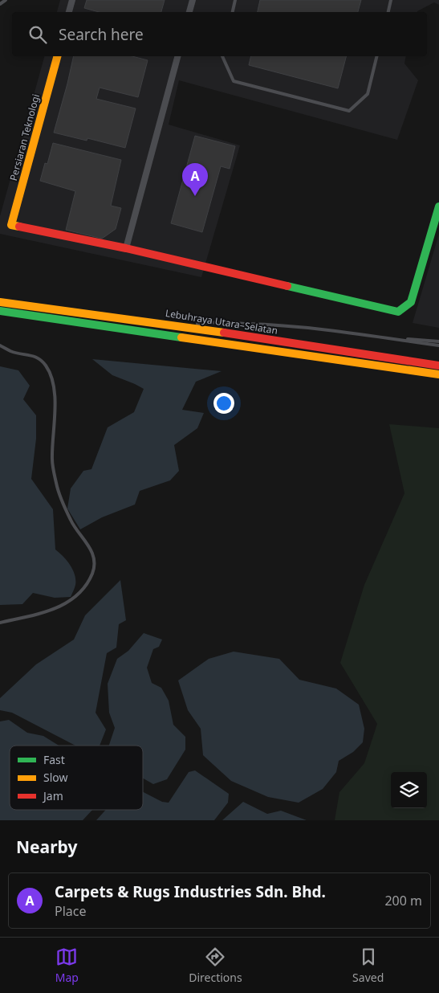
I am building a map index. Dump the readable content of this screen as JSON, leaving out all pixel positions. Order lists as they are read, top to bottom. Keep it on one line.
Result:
{"streets":{"main road":["Persiaran Teknologi","Lebuhraya Utara–Selatan"]},"legend":["Fast","Slow","Jam"],"page":{"search":"Search here","pins":"A","heading":"Nearby","list":[{"mark":"A","name":"Carpets & Rugs Industries Sdn. Bhd.","note":"Place","value":"200 m"}],"nav":["Map","Directions","Saved"]}}
